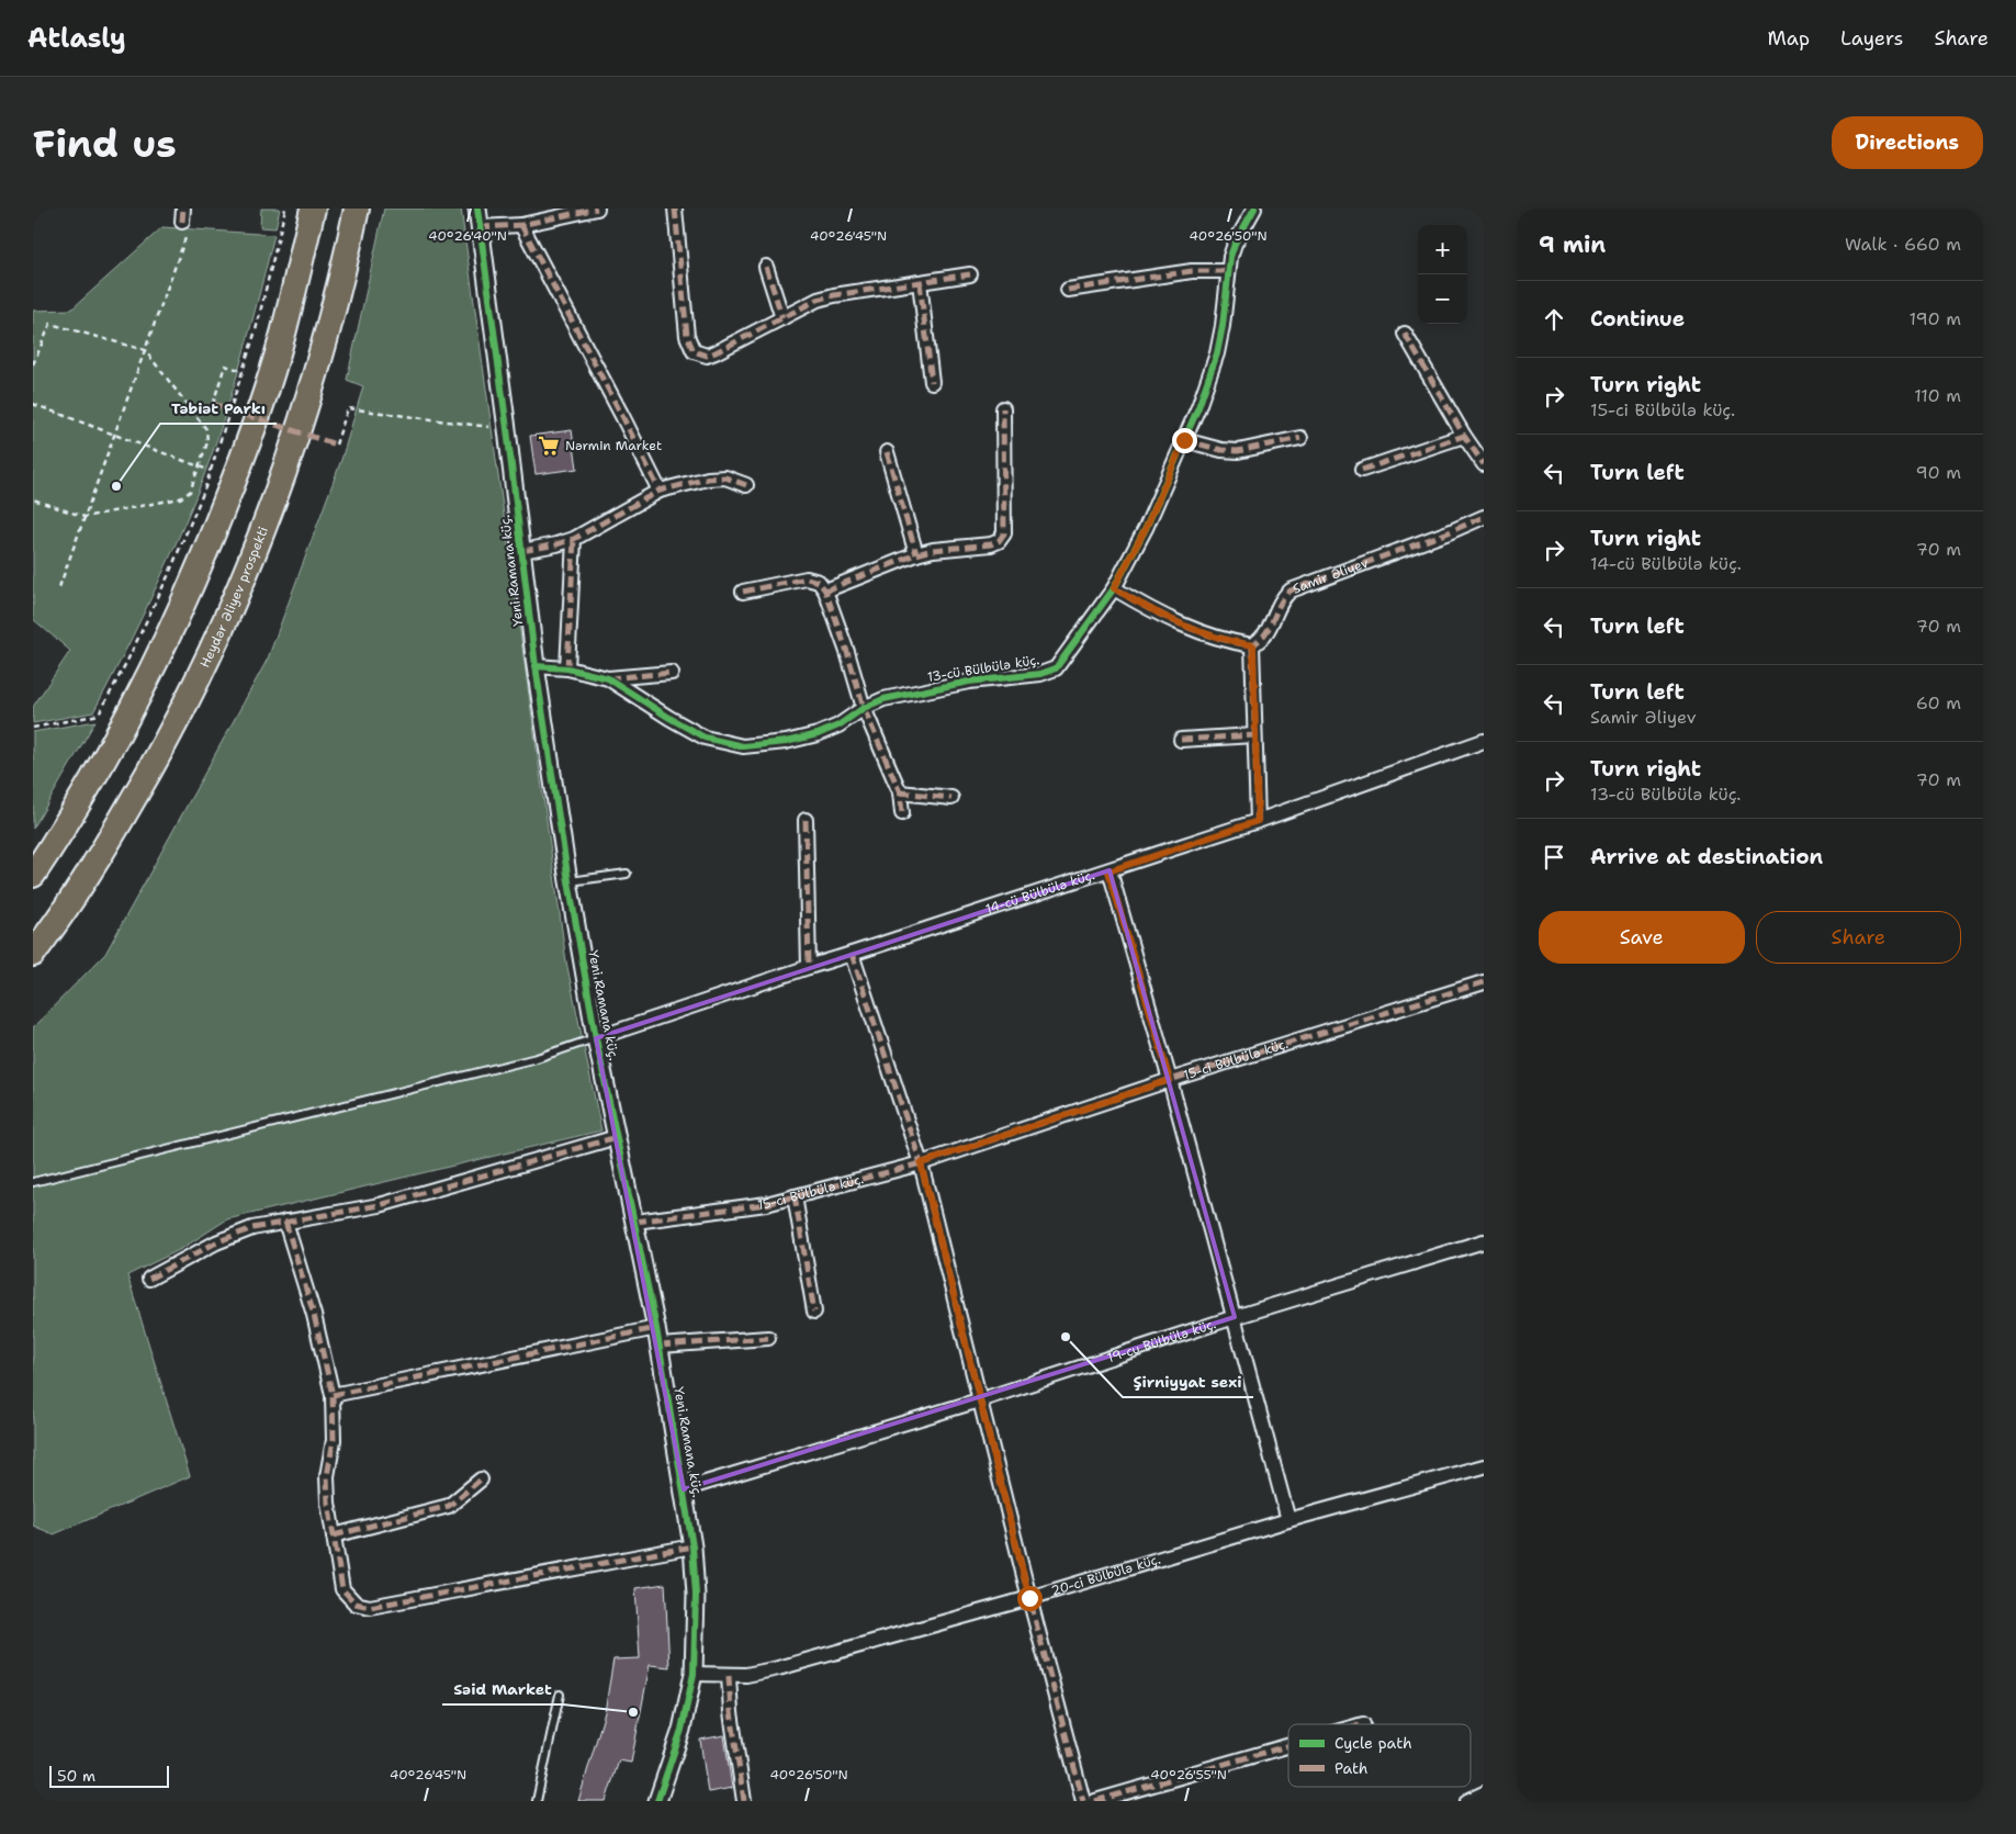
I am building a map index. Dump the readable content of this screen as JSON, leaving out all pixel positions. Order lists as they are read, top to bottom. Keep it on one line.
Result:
{"streets":{"highway":["Heydər Əliyev prospekti"],"street":["Yeni Ramana küç.","Samir Əliyev","13-cü Bülbülə küç.","14-cü Bülbülə küç.","15-ci Bülbülə küç.","19-cu Bülbülə küç.","20-ci Bülbülə küç."]},"crossings":[["Yeni Ramana küç.","13-cü Bülbülə küç."],["Yeni Ramana küç.","14-cü Bülbülə küç."],["Yeni Ramana küç.","15-ci Bülbülə küç."],["Yeni Ramana küç.","19-cu Bülbülə küç."],["Yeni Ramana küç.","20-ci Bülbülə küç."]],"places":{"supermarket":["Nərmin Market"],"other":["Təbiət Parkı","Şirniyyat sexi","Səid Market"]},"legend":["Cycle path","Path"],"scale_bar":"50 m","page":{"header":"Atlasly","nav":["Map","Layers","Share"],"buttons":["Directions",["Save","Share"]],"title":"Find us","heading":["9 min","Walk · 660 m"],"map_buttons":["+","−"],"list":[["Continue","190 m"],["Turn right","15-ci Bülbülə küç.","110 m"],["Turn left","90 m"],["Turn right","14-cü Bülbülə küç.","70 m"],["Turn left","70 m"],["Turn left","Samir Əliyev","60 m"],["Turn right","13-cü Bülbülə küç.","70 m"],"Arrive at destination"],"scale":"50 m"},"coordinates":["40°26'40\"N","40°26'45\"N","40°26'50\"N","40°26'55\"N"]}
